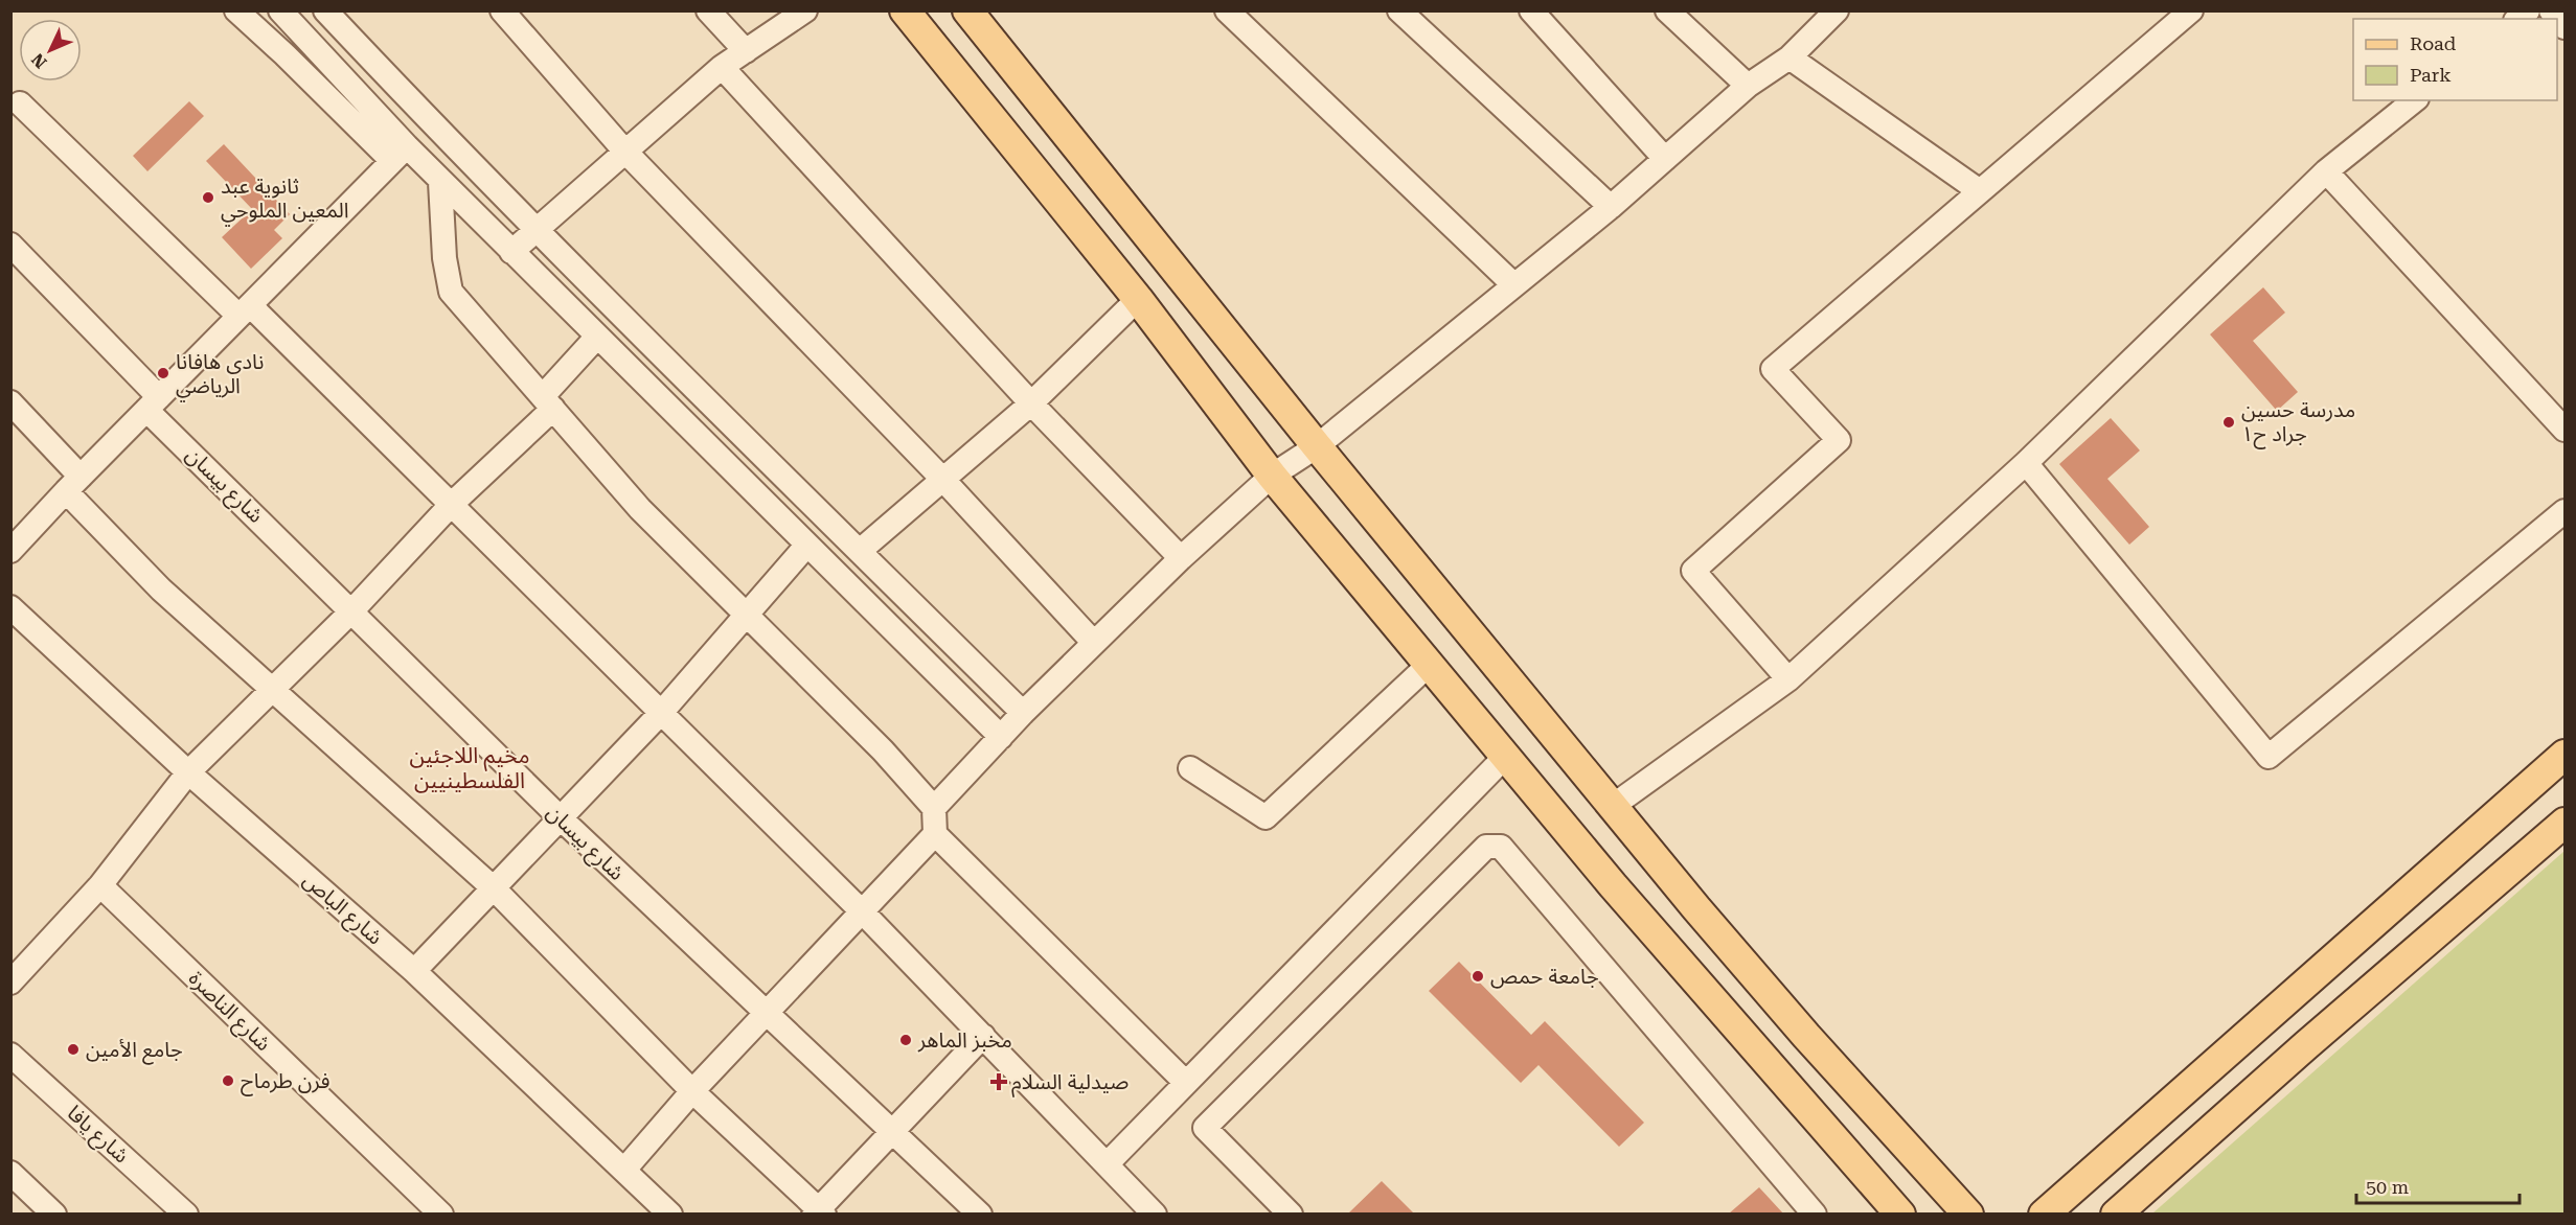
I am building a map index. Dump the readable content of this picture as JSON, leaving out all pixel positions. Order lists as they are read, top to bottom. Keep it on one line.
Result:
{"streets":{"street":["شارع بيسان","شارع الباص","شارع الناصرة","شارع يافا"]},"districts":["مخيم اللاجئين الفلسطينيين"],"places":{"other":["ثانوية عبد المعين الملوحي","نادي هافانا الرياضي","مدرسة حسين جراد ح١","جامعة حمص","مخبز الماهر","جامع الأمين","فرن طرماح"],"health":["صيدلية السلام"]},"legend":["Road","Park"],"scale_bar":"50 m","north":"bottom left"}
